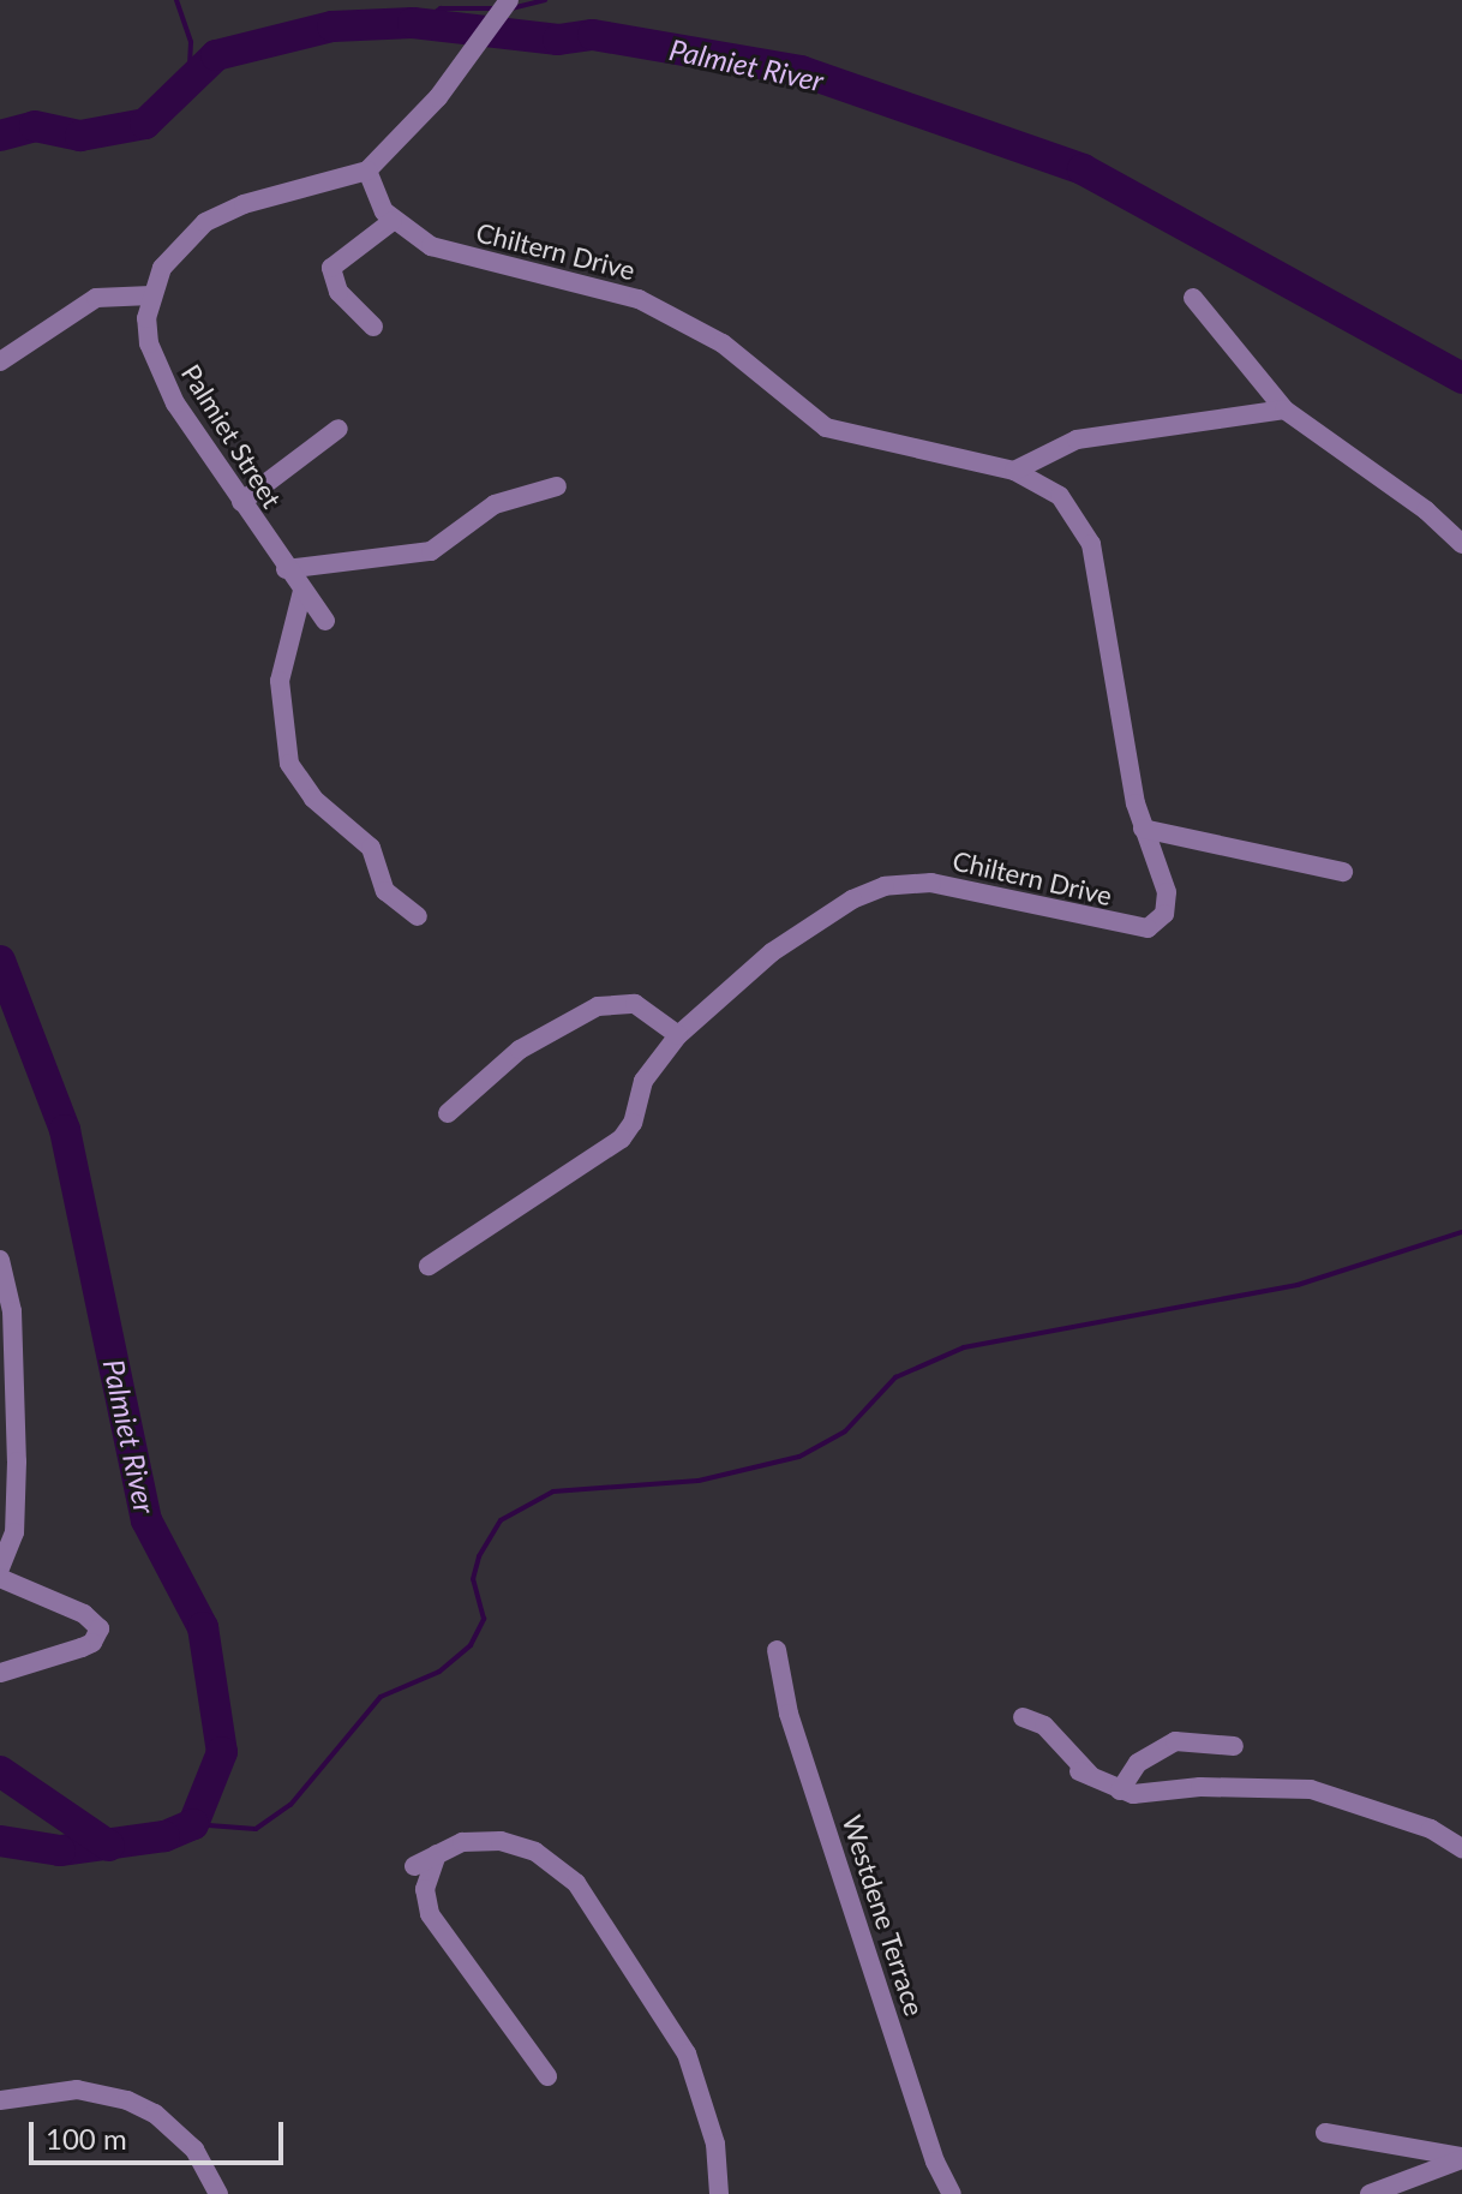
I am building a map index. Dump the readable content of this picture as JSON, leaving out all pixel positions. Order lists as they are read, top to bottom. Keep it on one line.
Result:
{"streets":{"street":["Chiltern Drive","Palmiet Street","Westdene Terrace"]},"crossings":[["Chiltern Drive","Palmiet Street"]],"water":["Palmiet River"],"scale_bar":"100 m"}
